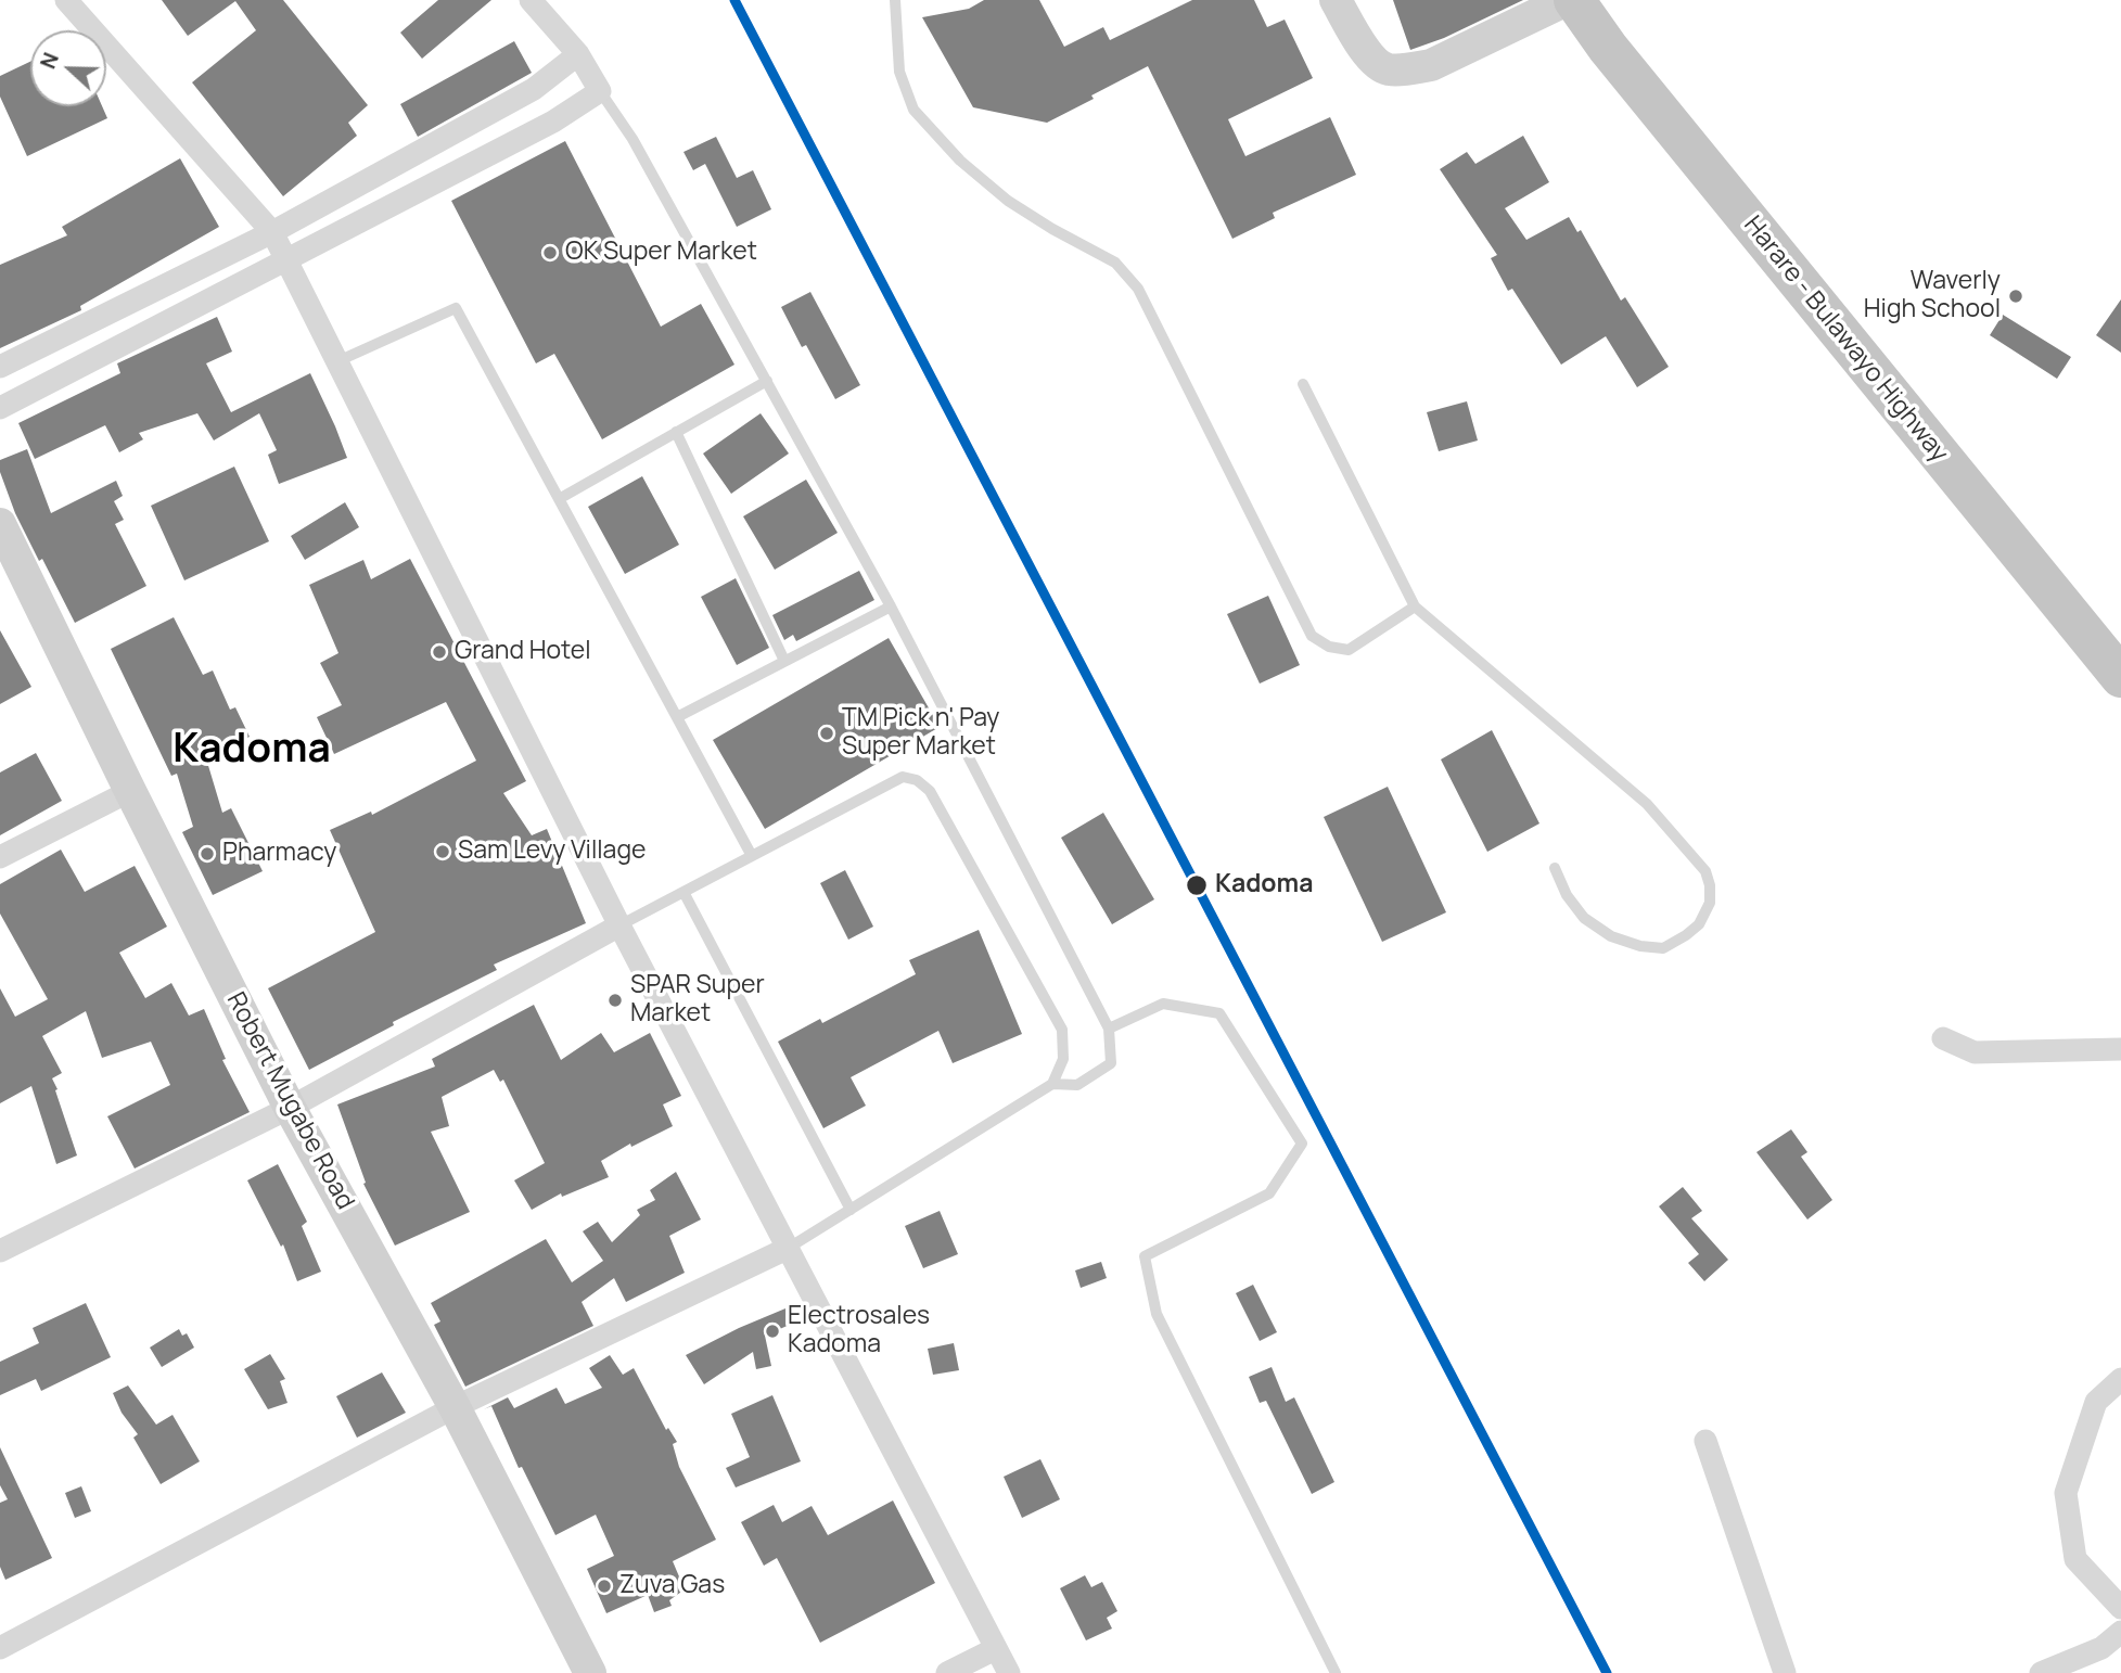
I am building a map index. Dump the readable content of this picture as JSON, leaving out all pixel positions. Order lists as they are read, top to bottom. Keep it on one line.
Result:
{"streets":{"highway":["Harare - Bulawayo Highway"],"street":["Robert Mugabe Road"]},"districts":["Kadoma"],"places":["OK Super Market","Waverly High School","Grand Hotel","TM Pick n' Pay Super Market","Sam Levy Village","Pharmacy","Kadoma","SPAR Super Market","Electrosales Kadoma","Zuva Gas"],"north":"left"}
